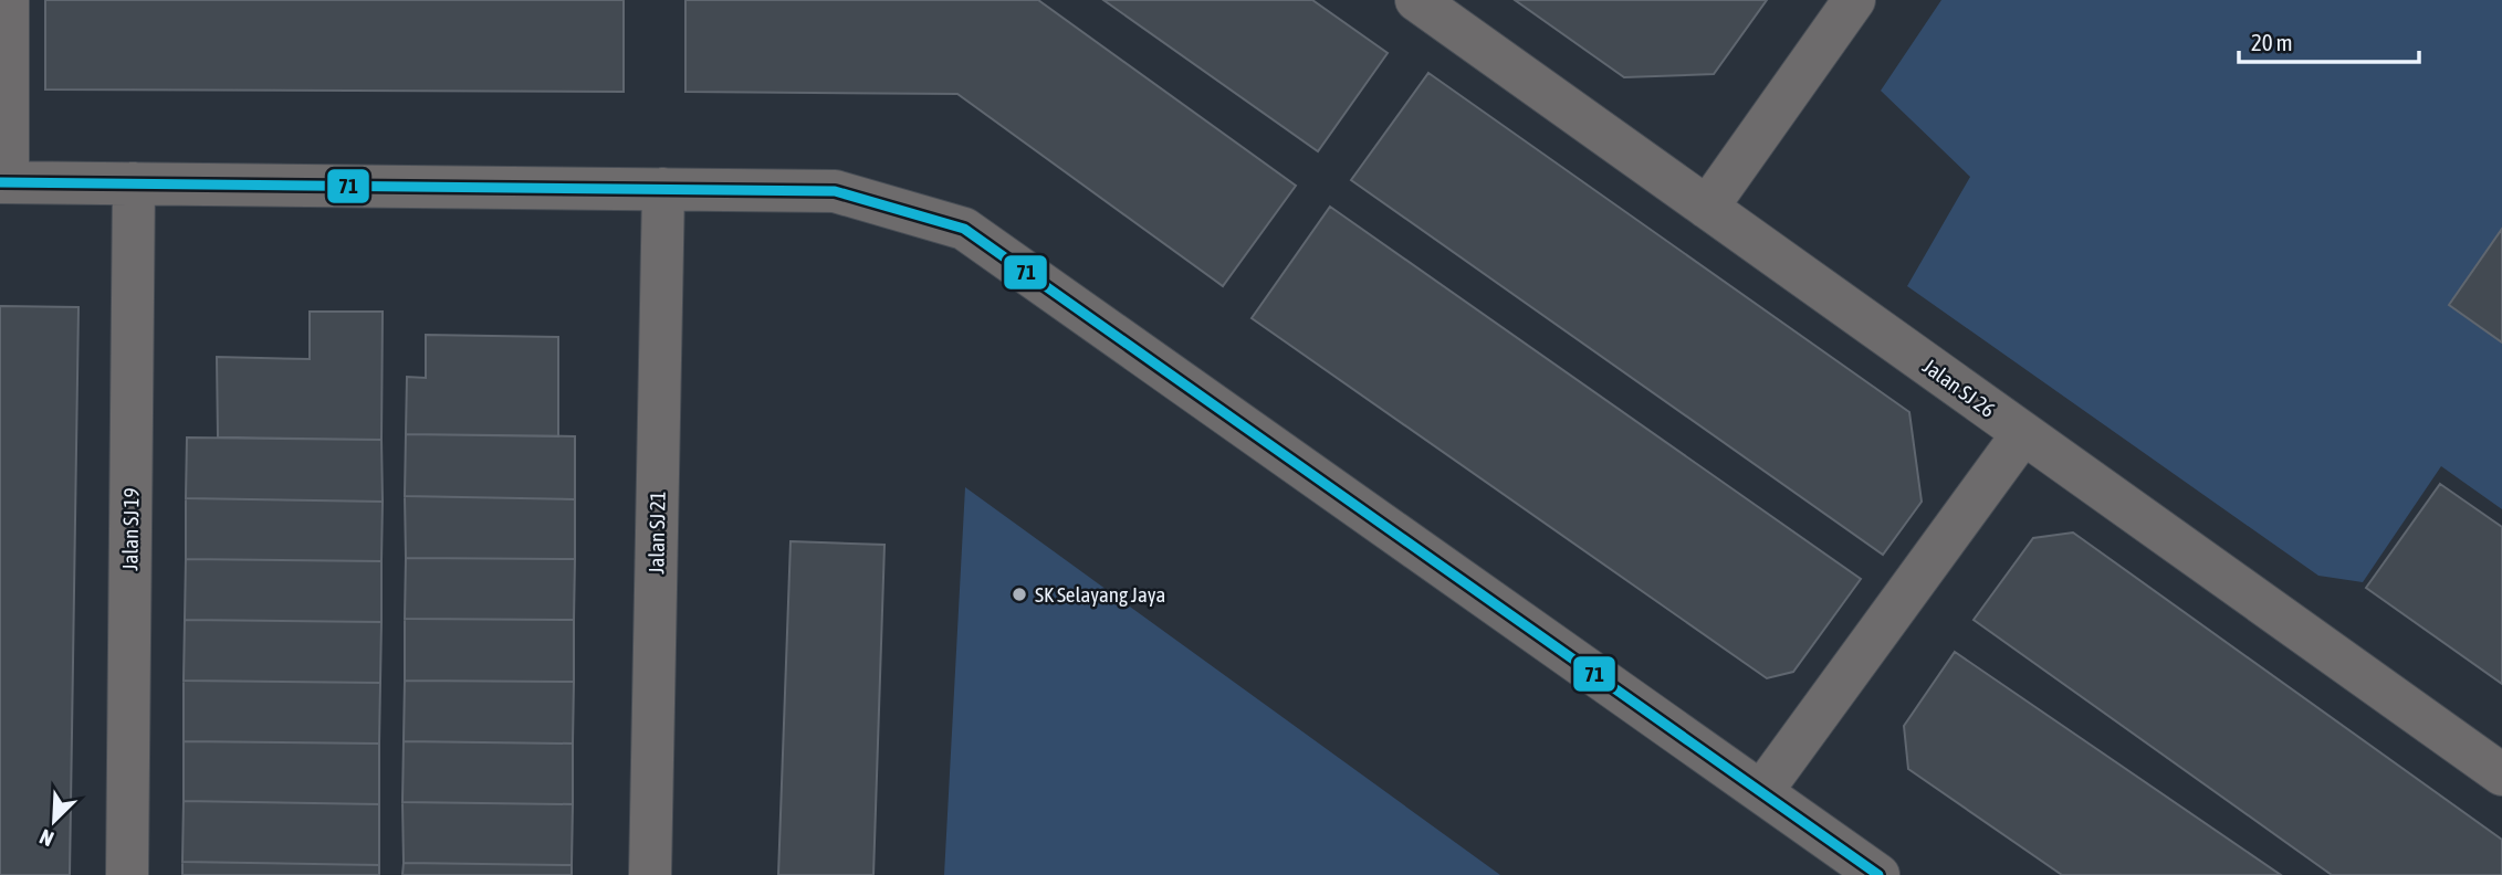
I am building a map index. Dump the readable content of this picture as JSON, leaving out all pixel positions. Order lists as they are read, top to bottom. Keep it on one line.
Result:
{"streets":{"street":["Jalan SJ 26","Jalan SJ 19","Jalan SJ 21"]},"places":["SK Selayang Jaya"],"lines":["transit line 71"],"scale_bar":"20 m","north":"bottom left"}
